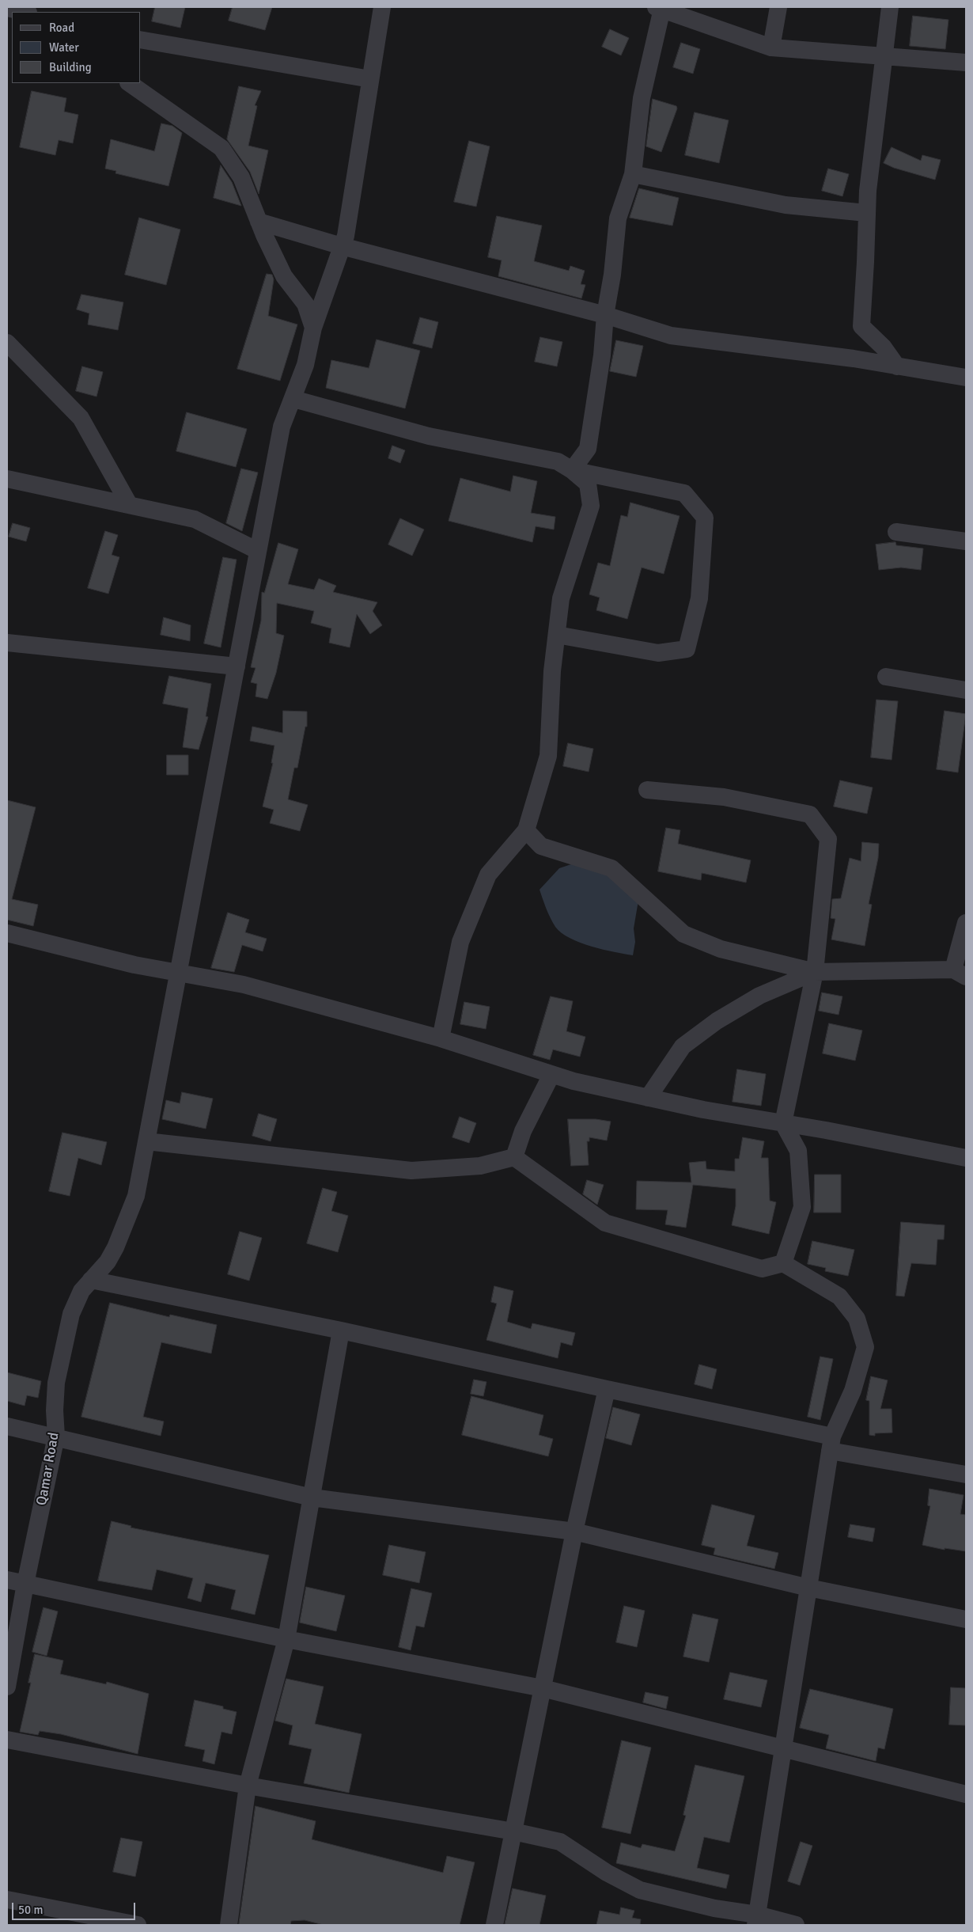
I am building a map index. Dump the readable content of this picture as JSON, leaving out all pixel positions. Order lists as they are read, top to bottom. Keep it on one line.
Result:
{"streets":{"street":["Qamar Road"]},"legend":["Road","Water","Building"],"scale_bar":"50 m"}
